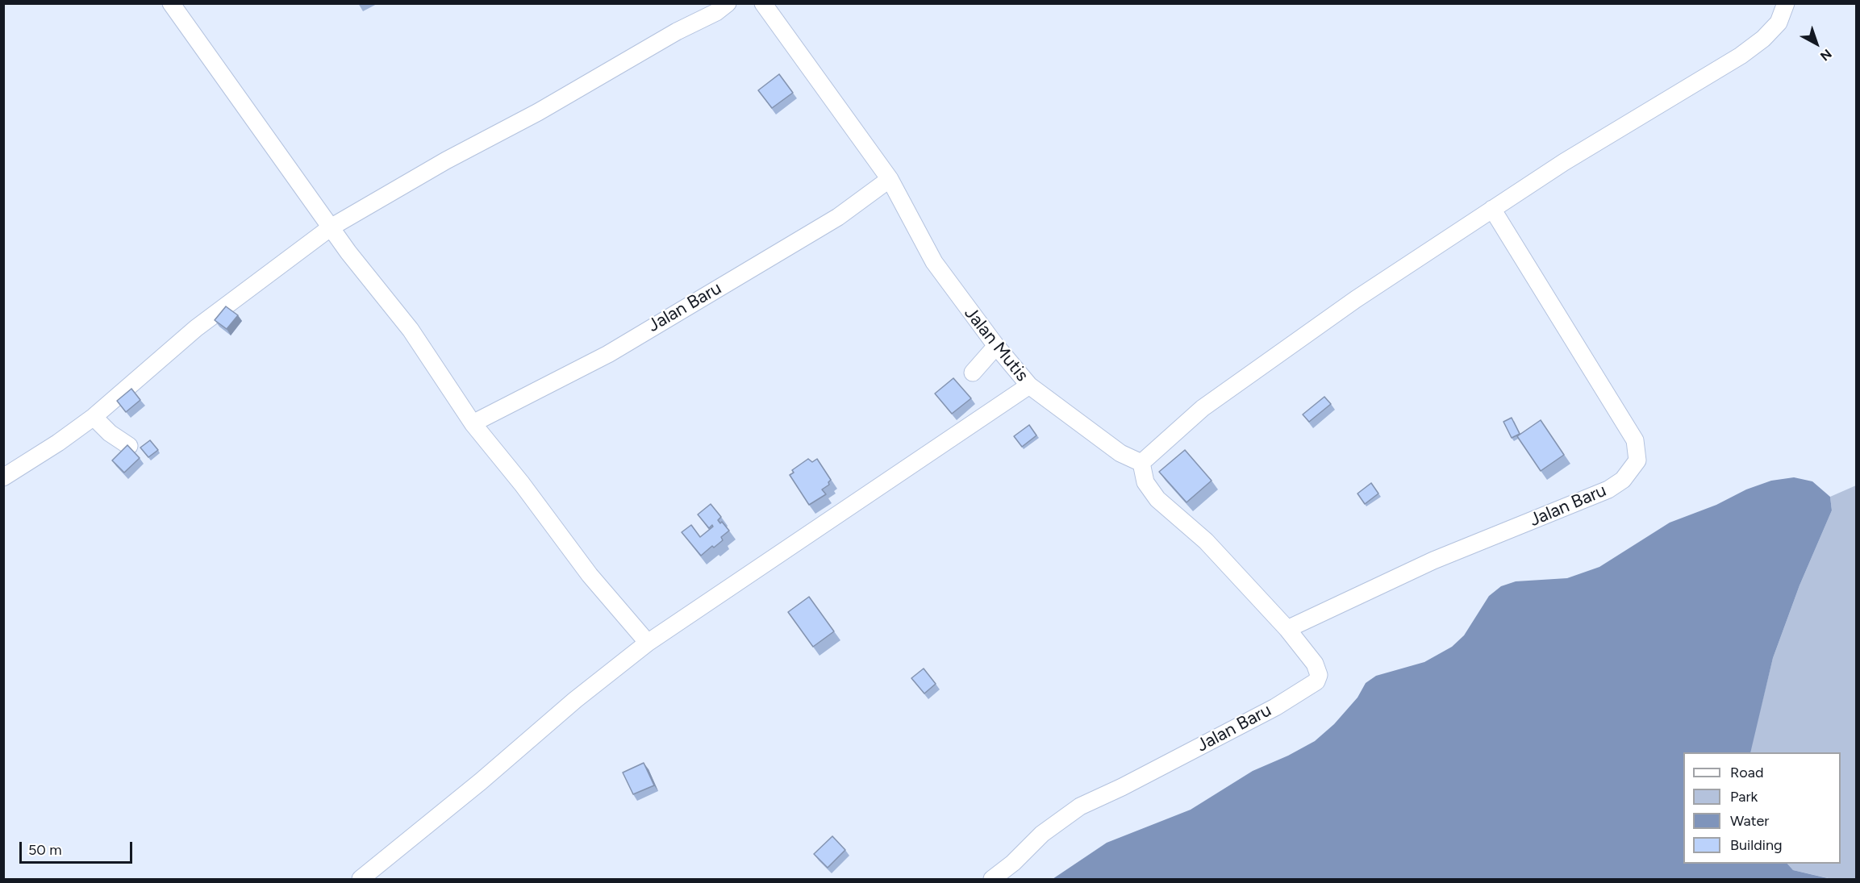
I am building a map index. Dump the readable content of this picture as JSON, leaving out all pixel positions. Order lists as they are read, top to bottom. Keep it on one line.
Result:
{"streets":{"street":["Jalan Baru","Jalan Mutis"]},"crossings":[["Jalan Baru","Jalan Mutis"]],"legend":["Road","Park","Water","Building"],"scale_bar":"50 m","north":"bottom right"}
